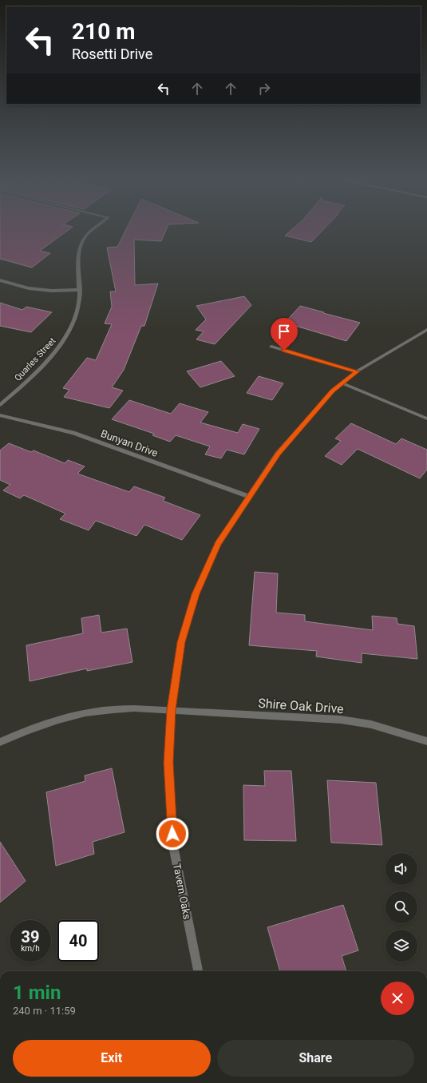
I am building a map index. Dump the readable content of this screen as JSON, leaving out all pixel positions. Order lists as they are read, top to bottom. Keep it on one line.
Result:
{"streets":{"street":["Quarles Street","Bunyan Drive","Shire Oak Drive","Tavern Oaks"]},"crossings":[["Bunyan Drive","Tavern Oaks"],["Shire Oak Drive","Tavern Oaks"]],"page":{"turn":["210 m","Rosetti Drive"],"speed":"39 km/h","limit":"40","heading":["1 min","240 m · 11:59"],"buttons":["Exit","Share"]}}
